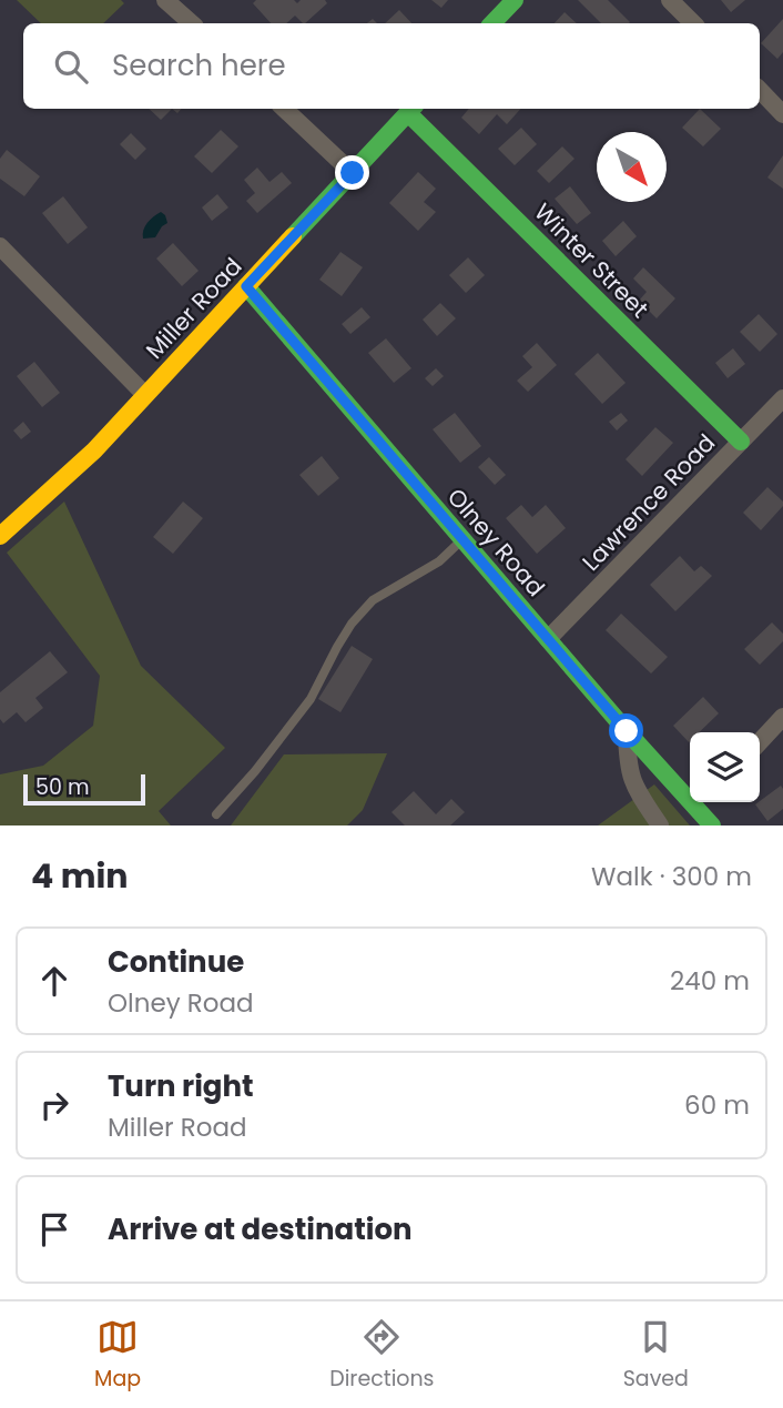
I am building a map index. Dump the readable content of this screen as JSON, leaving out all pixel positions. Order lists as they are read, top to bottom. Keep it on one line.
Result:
{"streets":{"street":["Winter Street","Miller Road","Lawrence Road","Olney Road"]},"crossings":[["Winter Street","Miller Road"],["Winter Street","Lawrence Road"],["Miller Road","Olney Road"],["Lawrence Road","Olney Road"]],"scale_bar":"50 m","north":"bottom right","page":{"search":"Search here","scale":"50 m","heading":["4 min","Walk · 300 m"],"list":[["Continue","Olney Road","240 m"],["Turn right","Miller Road","60 m"],"Arrive at destination"],"nav":["Map","Directions","Saved"]}}
